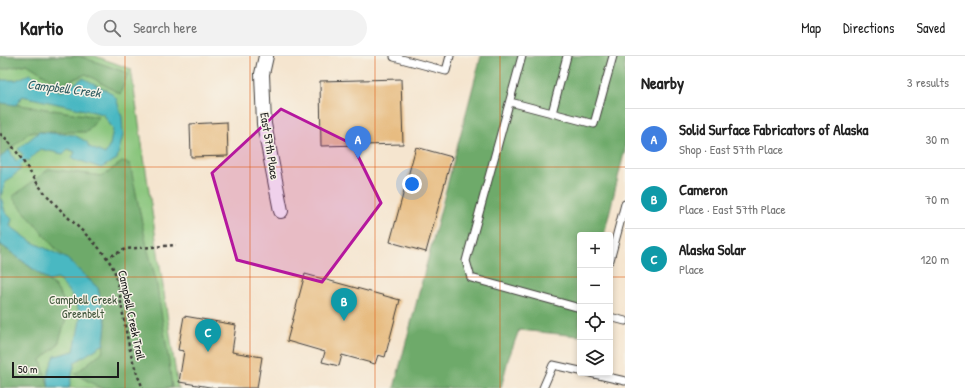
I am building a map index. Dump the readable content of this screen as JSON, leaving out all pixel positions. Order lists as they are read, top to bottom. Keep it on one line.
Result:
{"streets":{"street":["East 57th Place"],"path":["Campbell Creek Trail"]},"water":["Campbell Creek"],"parks":["Campbell Creek Greenbelt"],"scale_bar":"50 m","page":{"header":"Kartio","search":"Search here","nav":["Map","Directions","Saved"],"heading":["Nearby","3 results"],"list":[{"mark":"A","name":"Solid Surface Fabricators of Alaska","note":"Shop · East 57th Place","value":"30 m"},{"mark":"B","name":"Cameron","note":"Place · East 57th Place","value":"70 m"},{"mark":"C","name":"Alaska Solar","note":"Place","value":"120 m"}],"pins":["A","B","C"],"map_buttons":["+","−"],"scale":"50 m"}}
